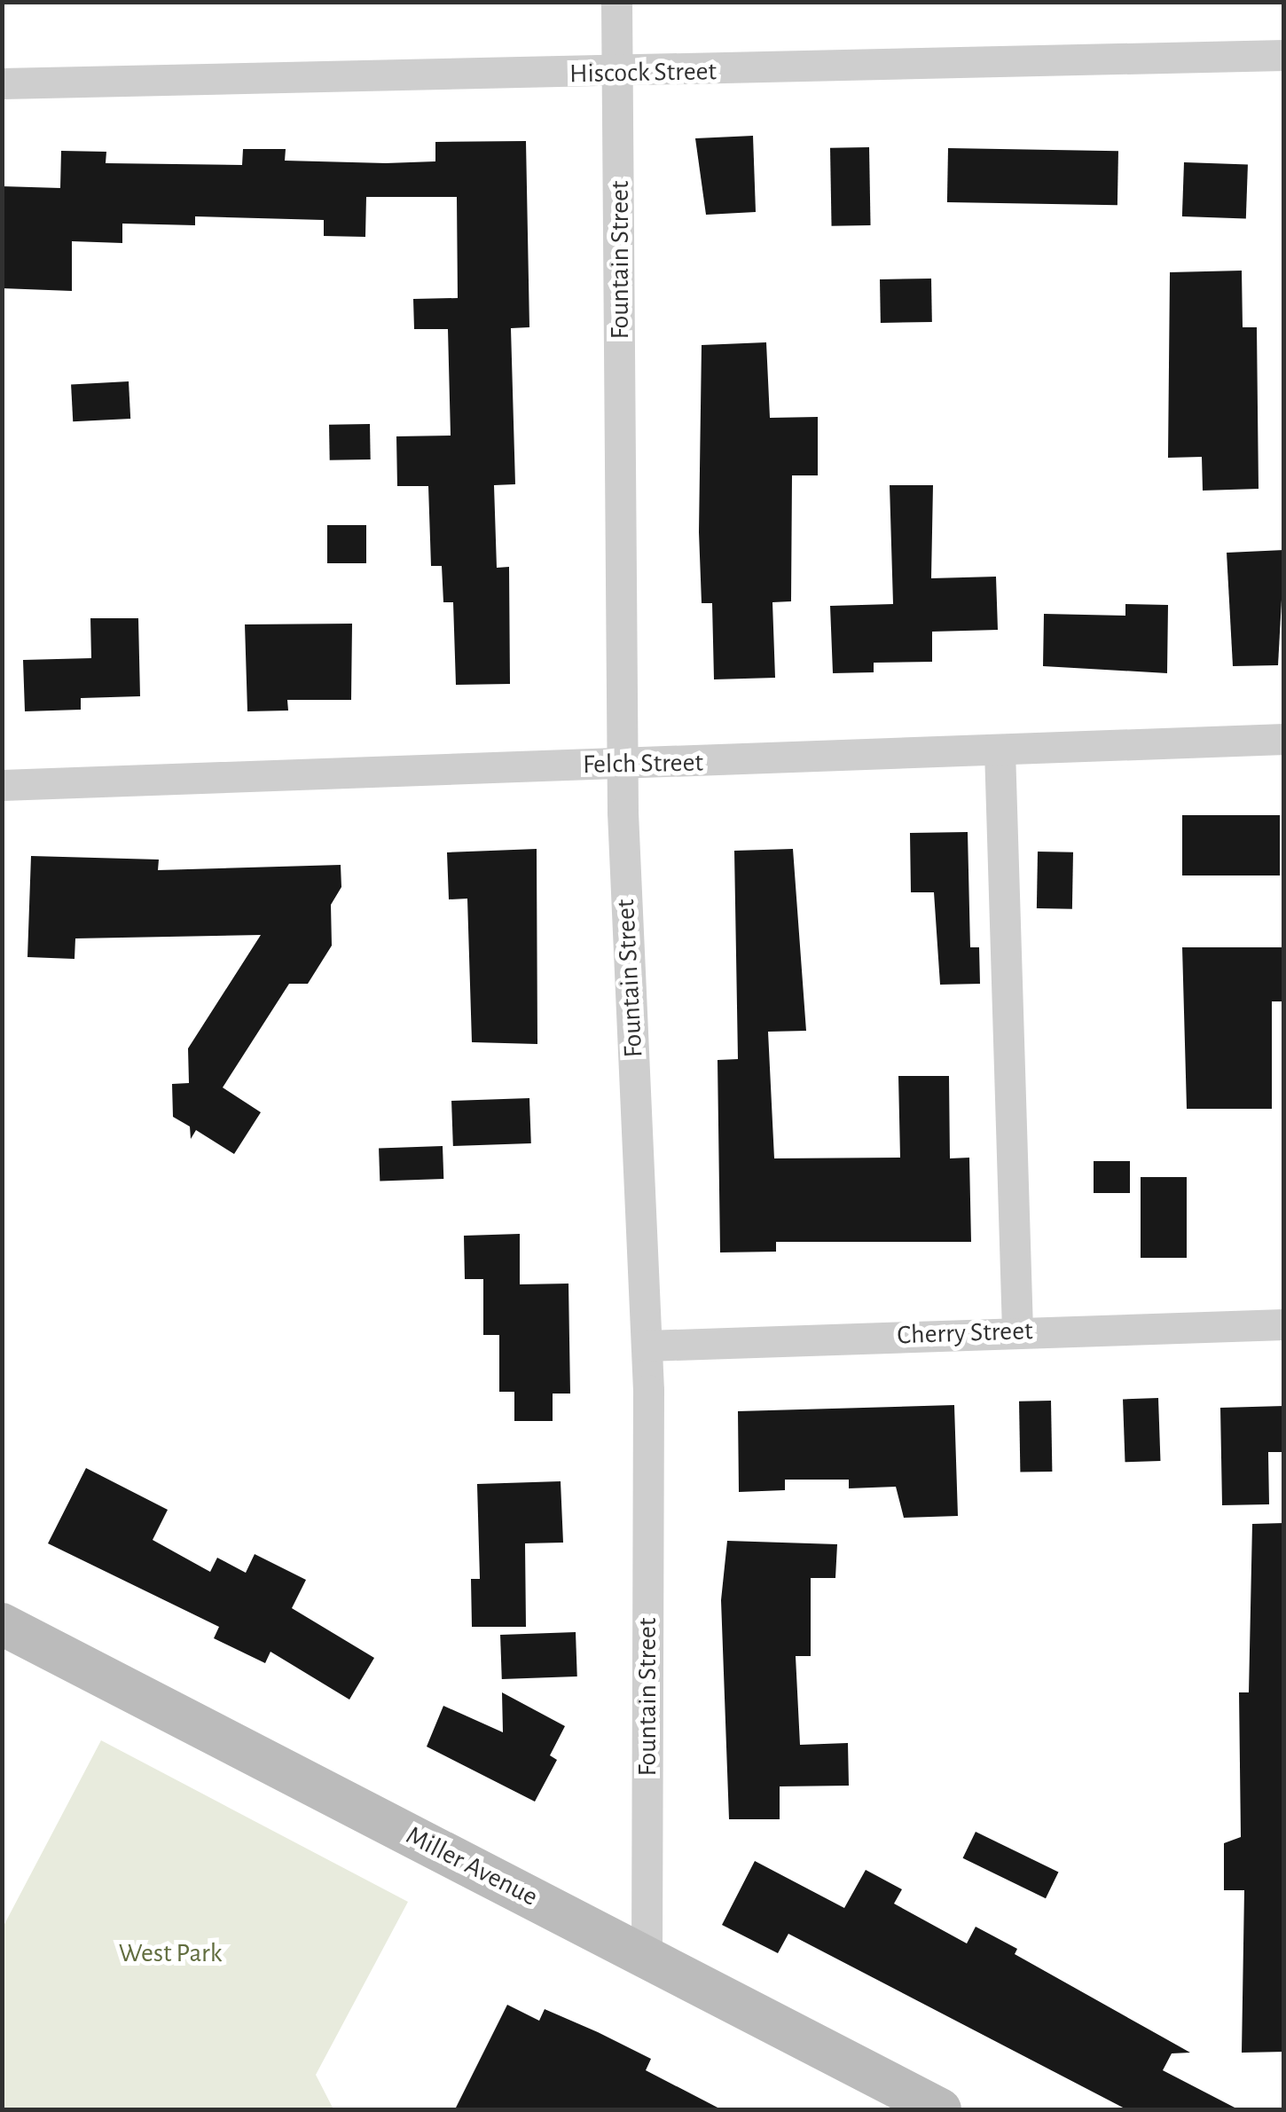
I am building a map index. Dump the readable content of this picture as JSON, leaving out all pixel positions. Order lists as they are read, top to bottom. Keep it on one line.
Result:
{"streets":{"main road":["Miller Avenue"],"street":["Hiscock Street","Fountain Street","Felch Street","Cherry Street"]},"crossings":[["Hiscock Street","Fountain Street"],["Fountain Street","Felch Street"],["Fountain Street","Cherry Street"],["Fountain Street","Miller Avenue"]],"parks":["West Park"]}
